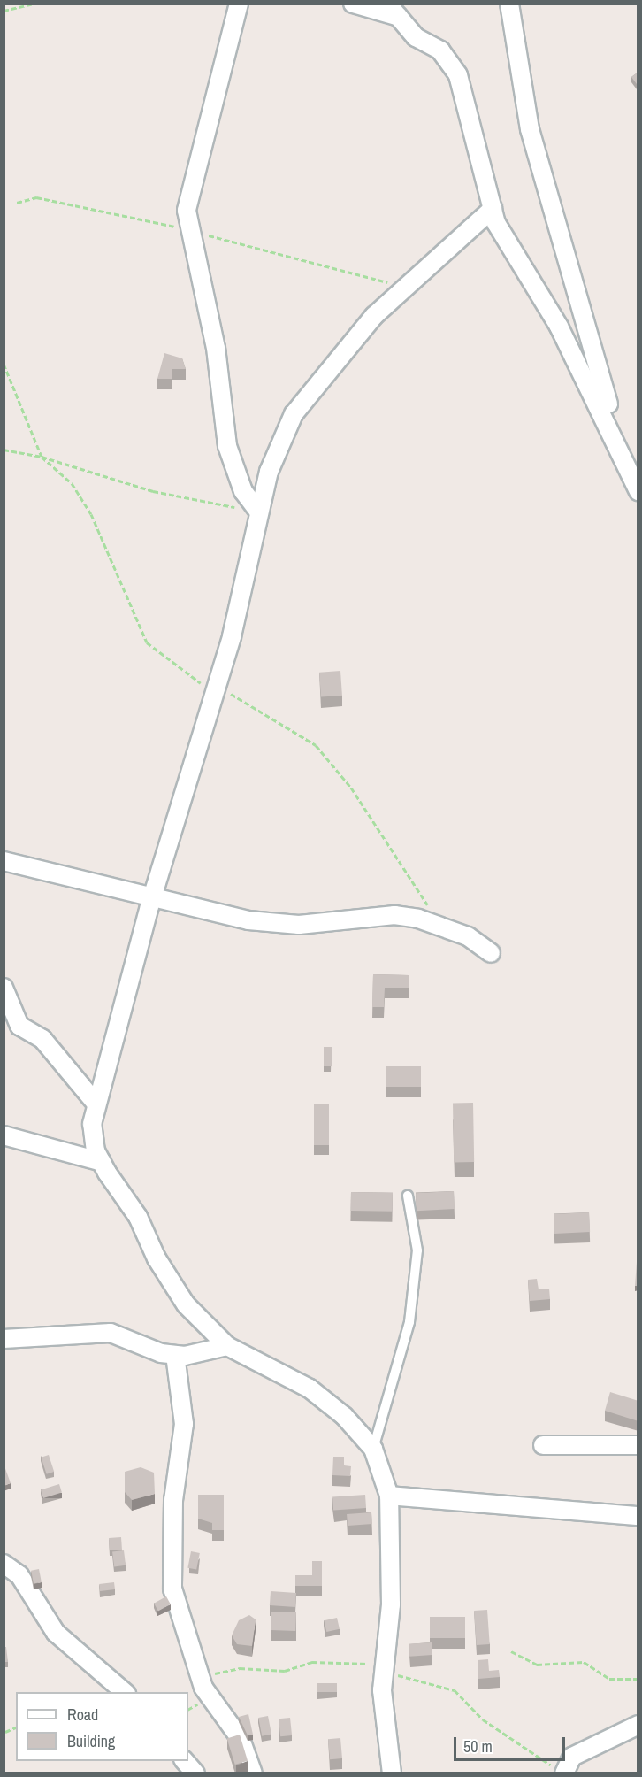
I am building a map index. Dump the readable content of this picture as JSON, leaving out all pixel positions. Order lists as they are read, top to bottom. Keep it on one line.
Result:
{"legend":["Road","Building"],"scale_bar":"50 m"}
